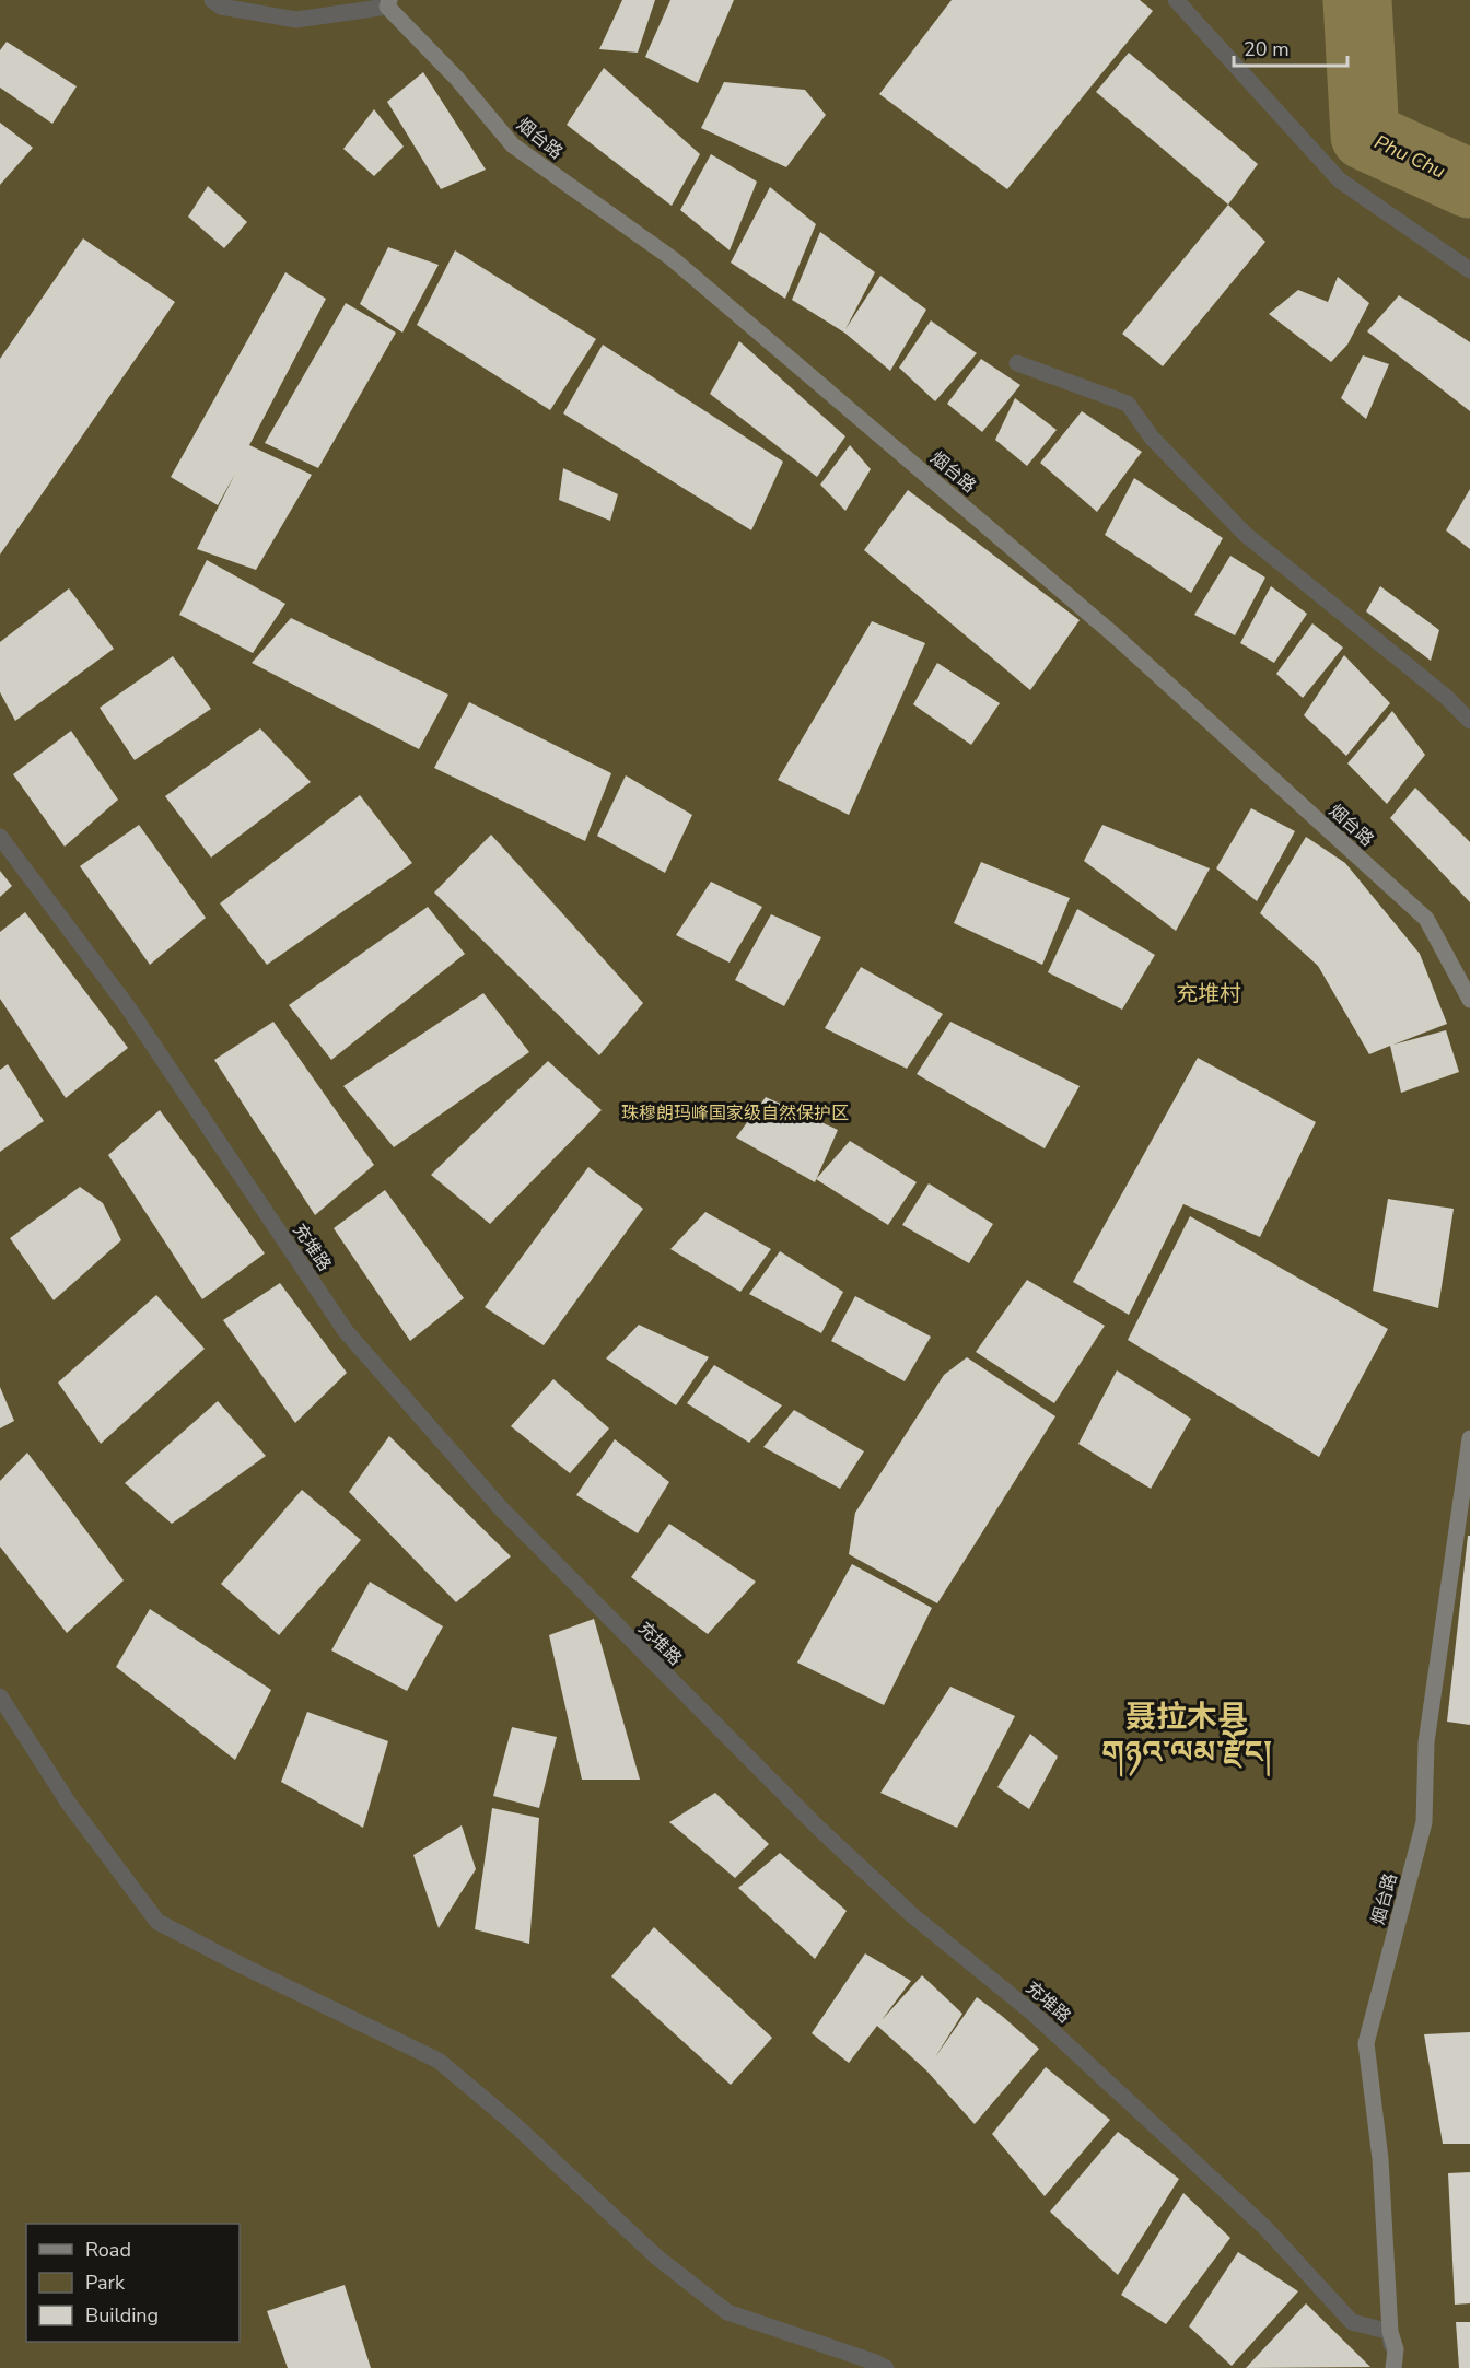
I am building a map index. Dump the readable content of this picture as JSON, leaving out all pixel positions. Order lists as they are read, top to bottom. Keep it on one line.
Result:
{"streets":{"street":["烟台路","充堆路"]},"crossings":[["烟台路","充堆路"]],"districts":["充堆村","聂拉木县 གཉའ་ལམ་རྫོང།"],"water":["Phu Chu"],"parks":["珠穆朗玛峰国家级自然保护区"],"legend":["Road","Park","Building"],"scale_bar":"20 m"}
